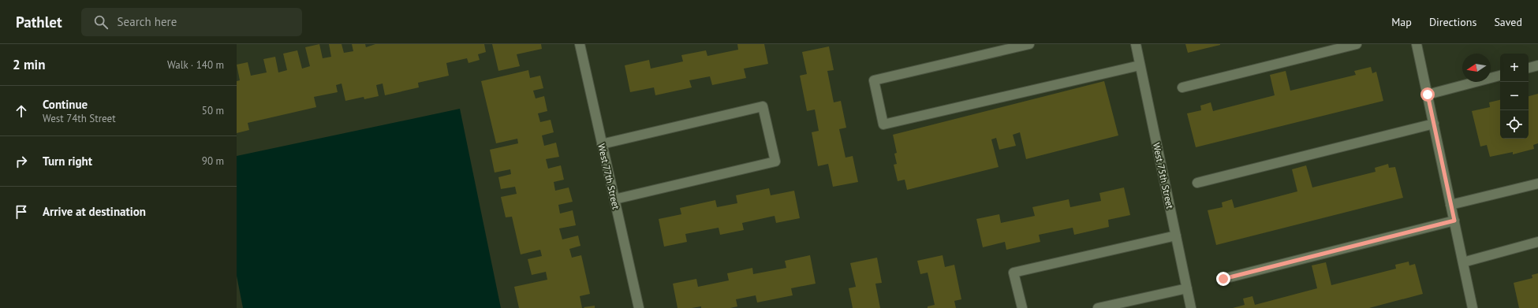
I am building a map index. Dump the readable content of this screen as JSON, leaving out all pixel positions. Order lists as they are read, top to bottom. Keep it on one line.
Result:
{"streets":{"street":["West 75th Street","West 77th Street"]},"north":"left","page":{"header":"Pathlet","search":"Search here","nav":["Map","Directions","Saved"],"heading":["2 min","Walk · 140 m"],"map_buttons":["+","−"],"list":[["Continue","West 74th Street","50 m"],["Turn right","90 m"],"Arrive at destination"]}}
